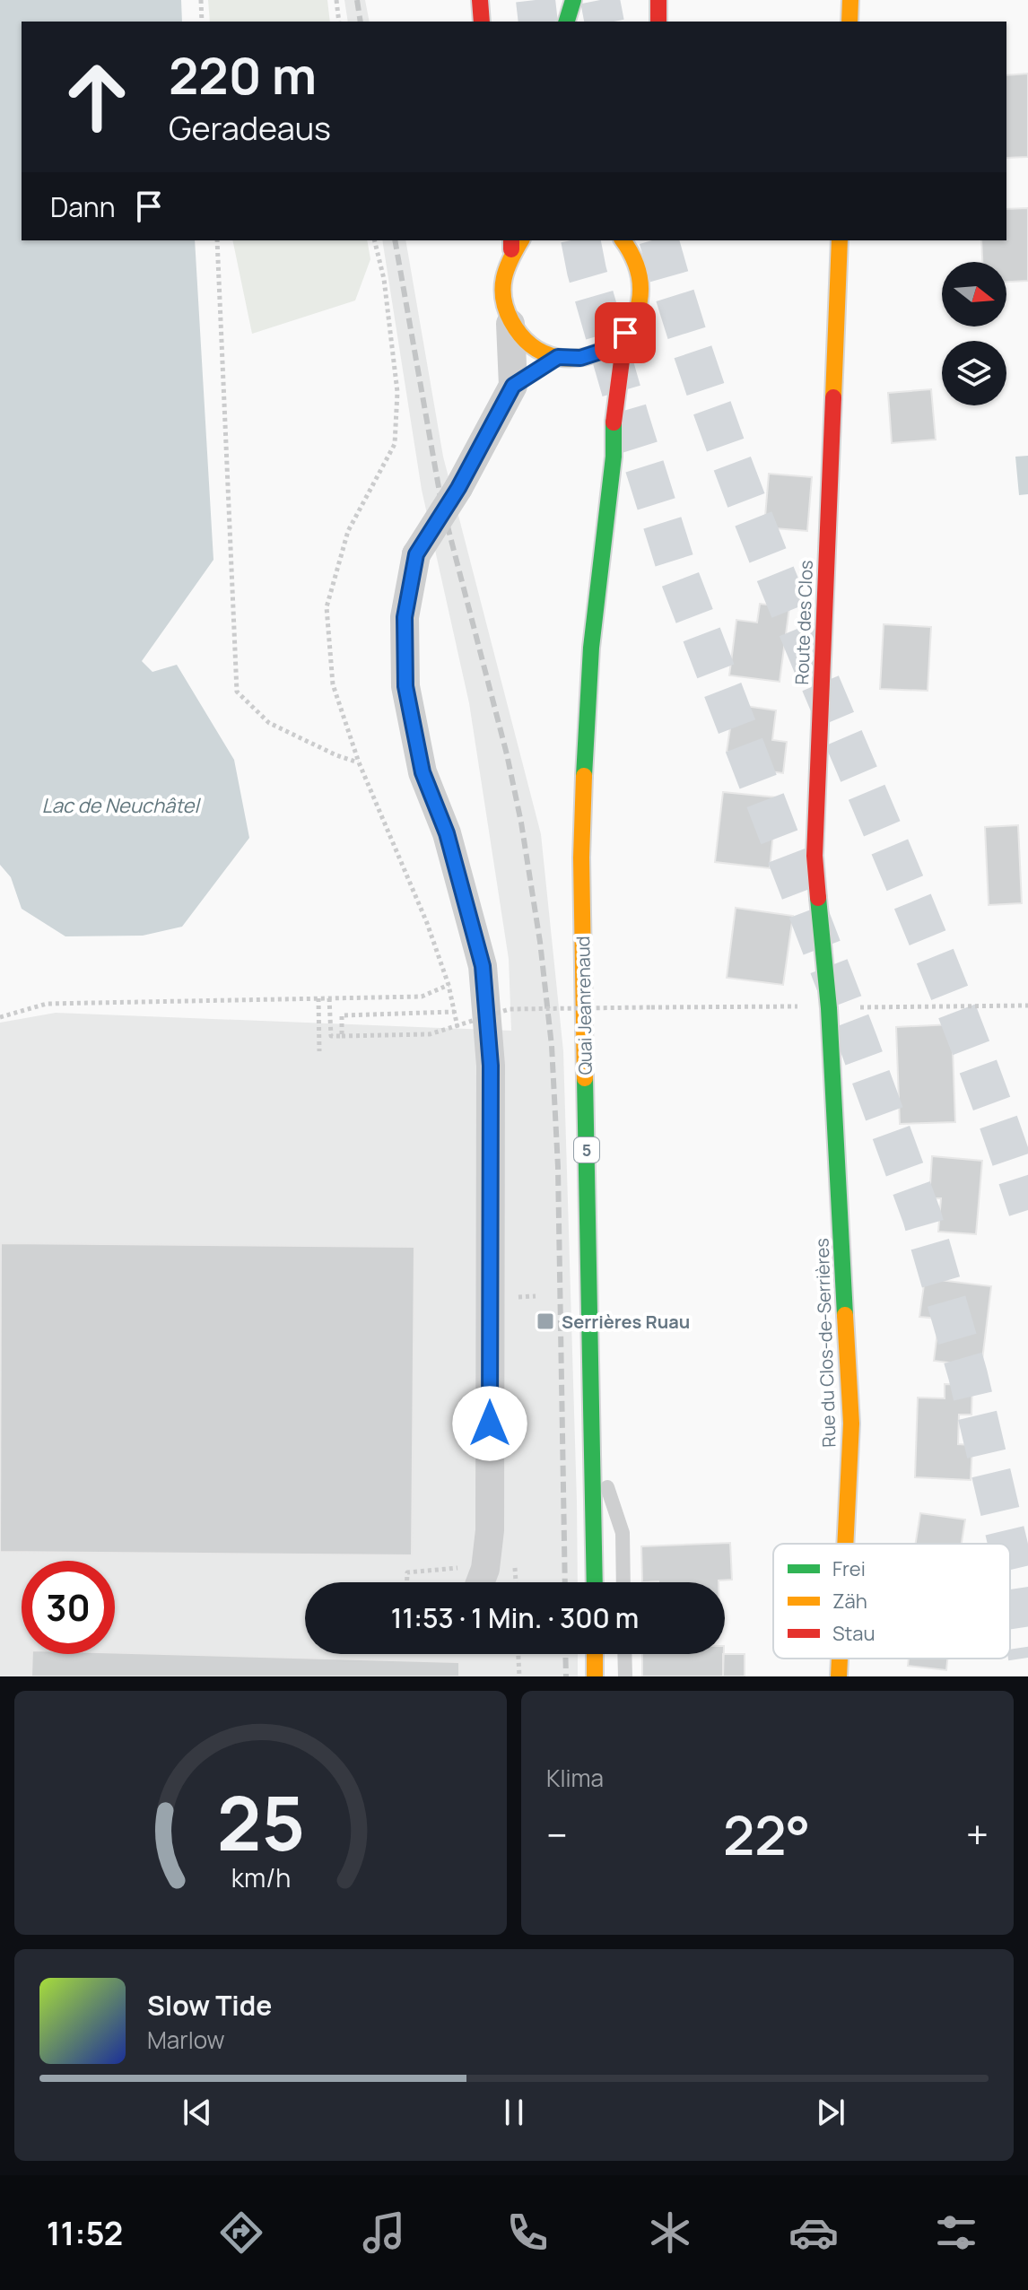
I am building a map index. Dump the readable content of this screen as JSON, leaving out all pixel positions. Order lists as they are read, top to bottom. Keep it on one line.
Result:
{"streets":{"main road":["Route des Clos","Quai Jeanrenaud","5","Rue du Clos-de-Serrières"]},"crossings":[["Route des Clos","Rue du Clos-de-Serrières"],["Quai Jeanrenaud","5"]],"water":["Lac de Neuchâtel"],"places":{"transit":["Serrières Ruau"]},"legend":["Frei","Zäh","Stau"],"north":"right","page":{"turn":["220 m","Geradeaus"],"then":"Dann","limit":"30","trip":"11:53 · 1 Min. · 300 m","tile":"Klima","heat":["−","22°","+"],"song":["Slow Tide","Marlow"],"tabs":"11:52","gauge":["25","km/h"]}}
